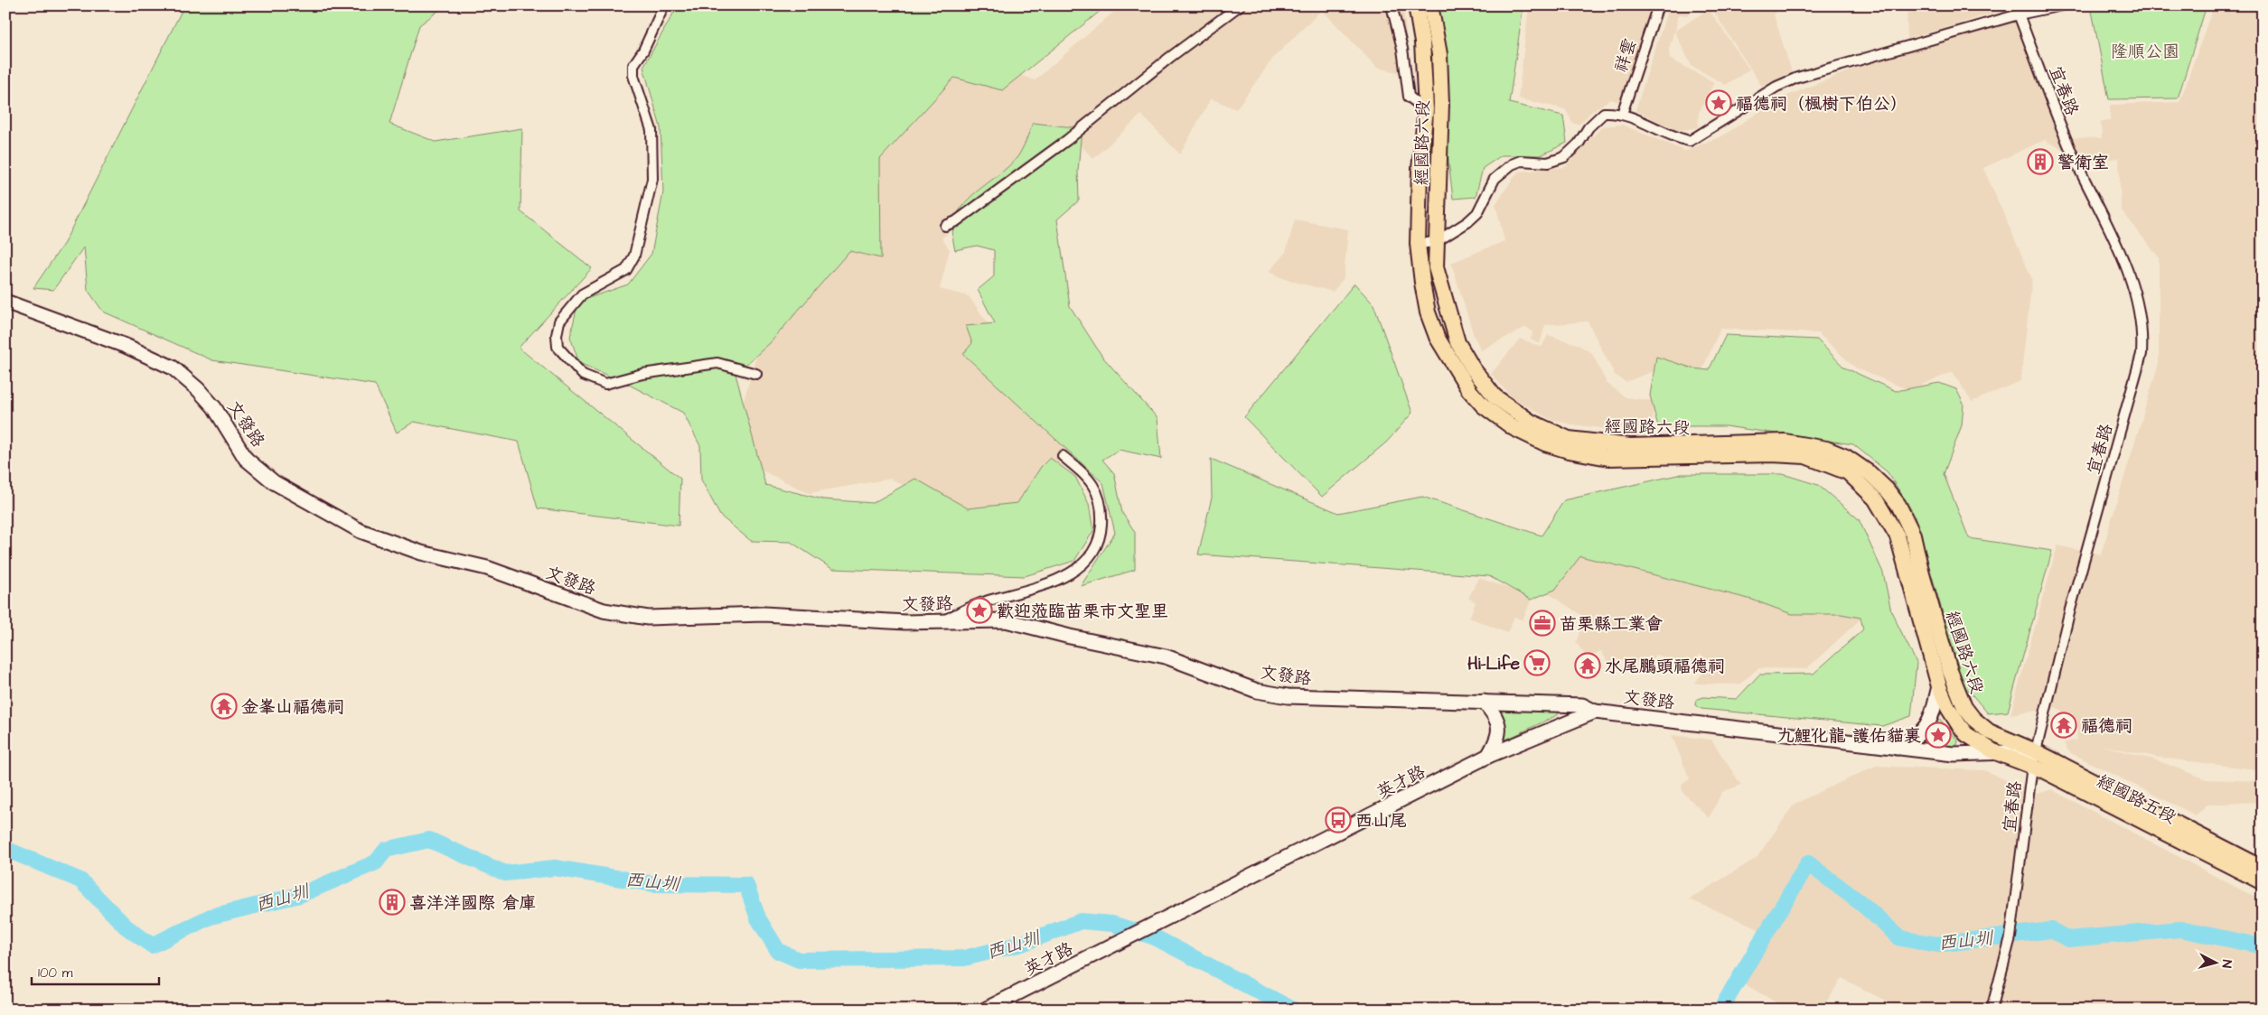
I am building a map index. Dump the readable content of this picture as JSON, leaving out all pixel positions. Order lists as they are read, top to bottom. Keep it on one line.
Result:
{"streets":{"main road":["經國路六段","經國路五段"],"street":["祥雲","宜春路","文發路","英才路"]},"crossings":[["宜春路","經國路六段"],["宜春路","經國路五段"],["經國路六段","文發路"],["經國路六段","經國路五段"],["文發路","英才路"],["文發路","經國路五段"]],"water":["西山圳"],"parks":["隆順公園"],"places":{"place":["福德祠（楓樹下伯公）","歡迎蒞臨苗栗市文聖里","九鯉化龍 護佑貓裏"],"building":["警衛室","喜洋洋國際 倉庫"],"office":["苗栗縣工業會"],"supermarket":["Hi-Life"],"temple":["水尾鵬頭福德祠","金峯山福德祠","福德祠"],"bus stop":["西山尾"]},"scale_bar":"100 m","north":"right"}
